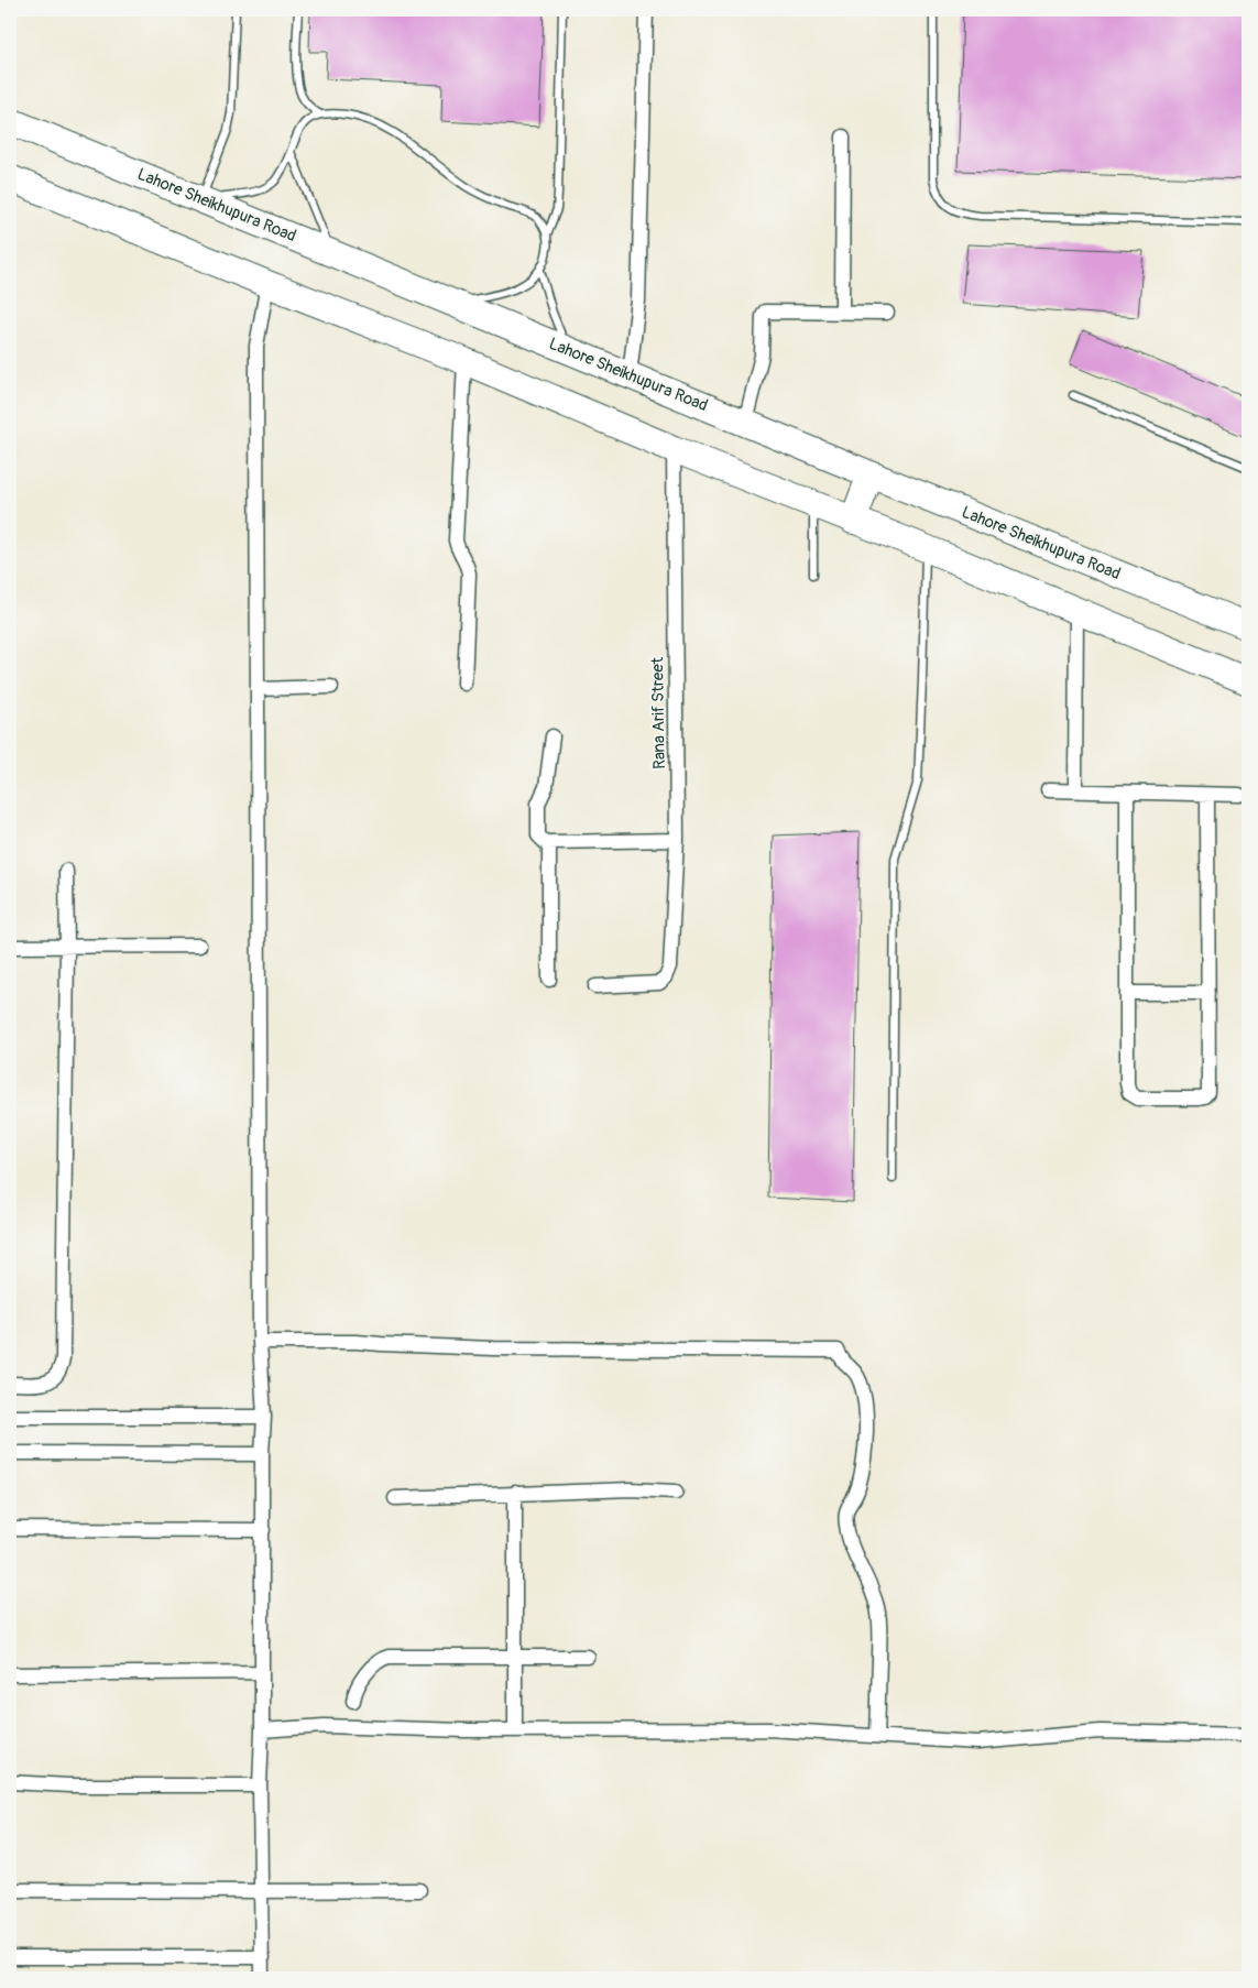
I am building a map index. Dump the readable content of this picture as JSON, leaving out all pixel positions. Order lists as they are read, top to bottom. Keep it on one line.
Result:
{"streets":{"highway":["Lahore Sheikhupura Road"],"street":["Rana Arif Street"]}}
